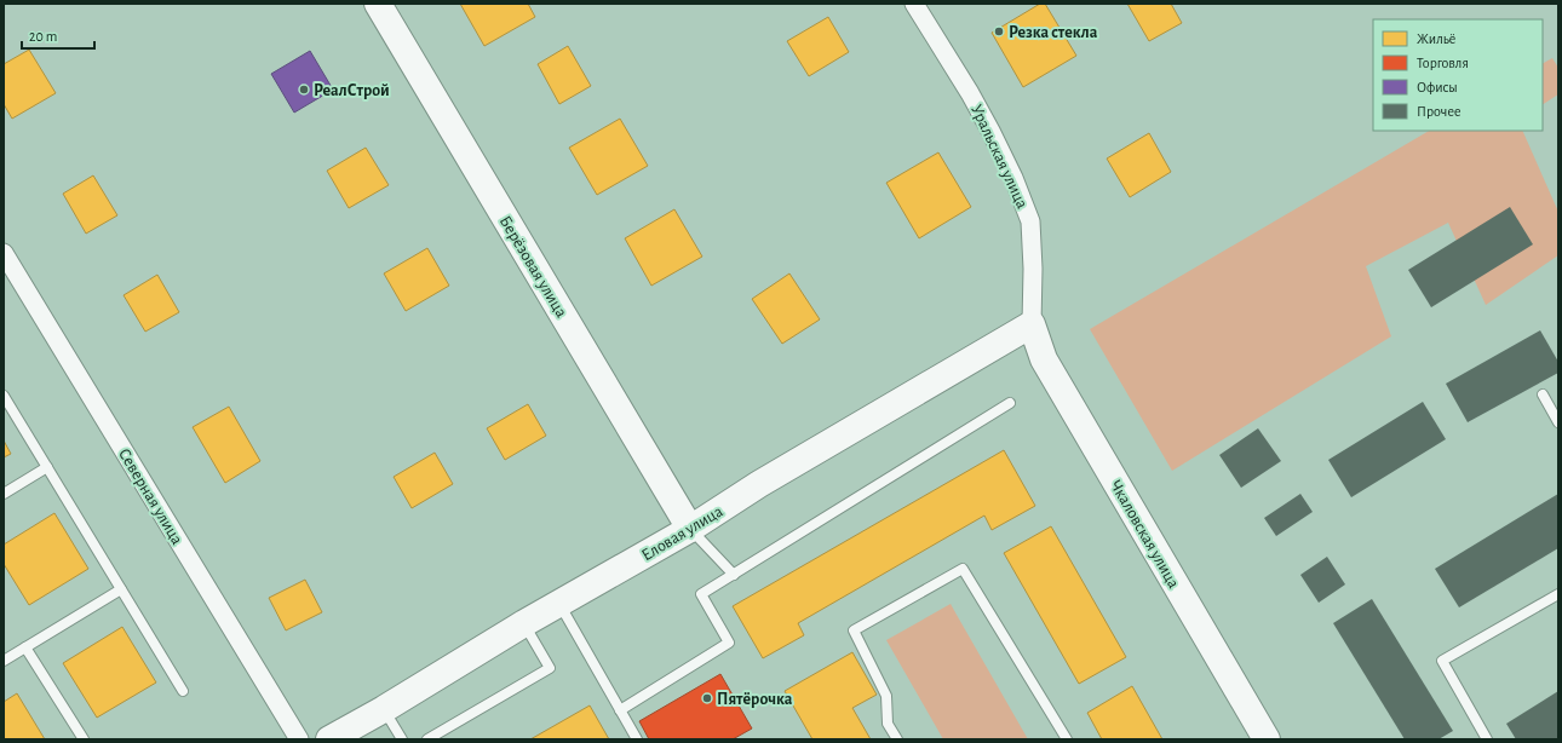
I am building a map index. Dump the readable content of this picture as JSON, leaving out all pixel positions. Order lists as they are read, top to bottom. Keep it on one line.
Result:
{"streets":{"street":["Уральская улица","Берёзовая улица","Северная улица","Еловая улица","Чкаловская улица"]},"crossings":[["Уральская улица","Еловая улица"],["Уральская улица","Чкаловская улица"],["Берёзовая улица","Еловая улица"],["Еловая улица","Чкаловская улица"]],"places":["Резка стекла","РеалСтрой","Пятёрочка"],"legend":["Жильё","Торговля","Офисы","Прочее"],"scale_bar":"20 m"}
